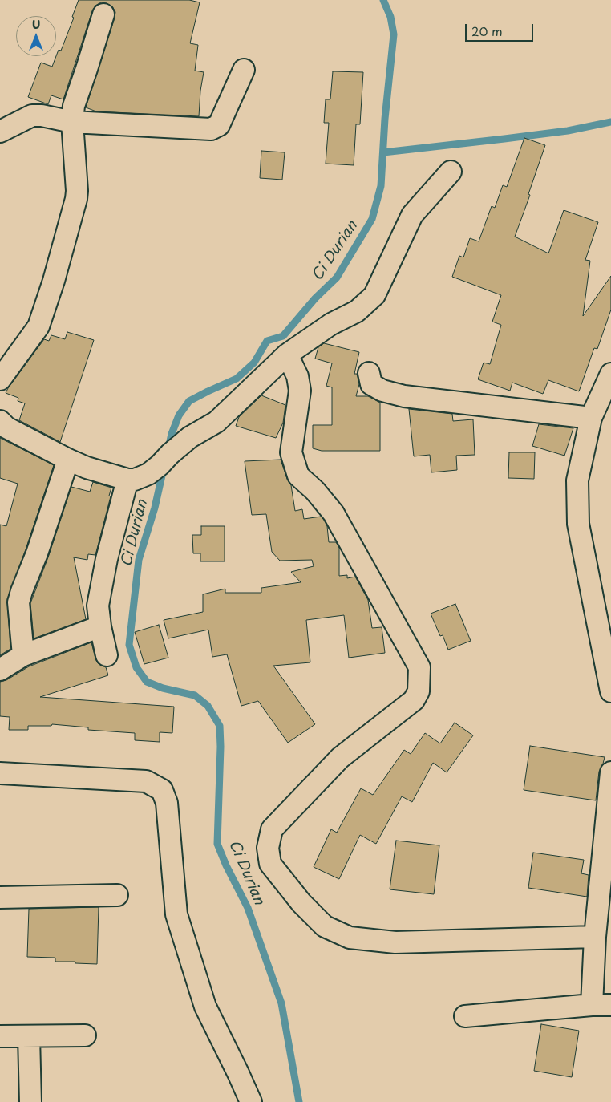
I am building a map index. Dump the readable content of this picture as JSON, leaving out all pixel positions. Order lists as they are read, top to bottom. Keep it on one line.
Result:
{"water":["Ci Durian"],"scale_bar":"20 m","north":"top"}
